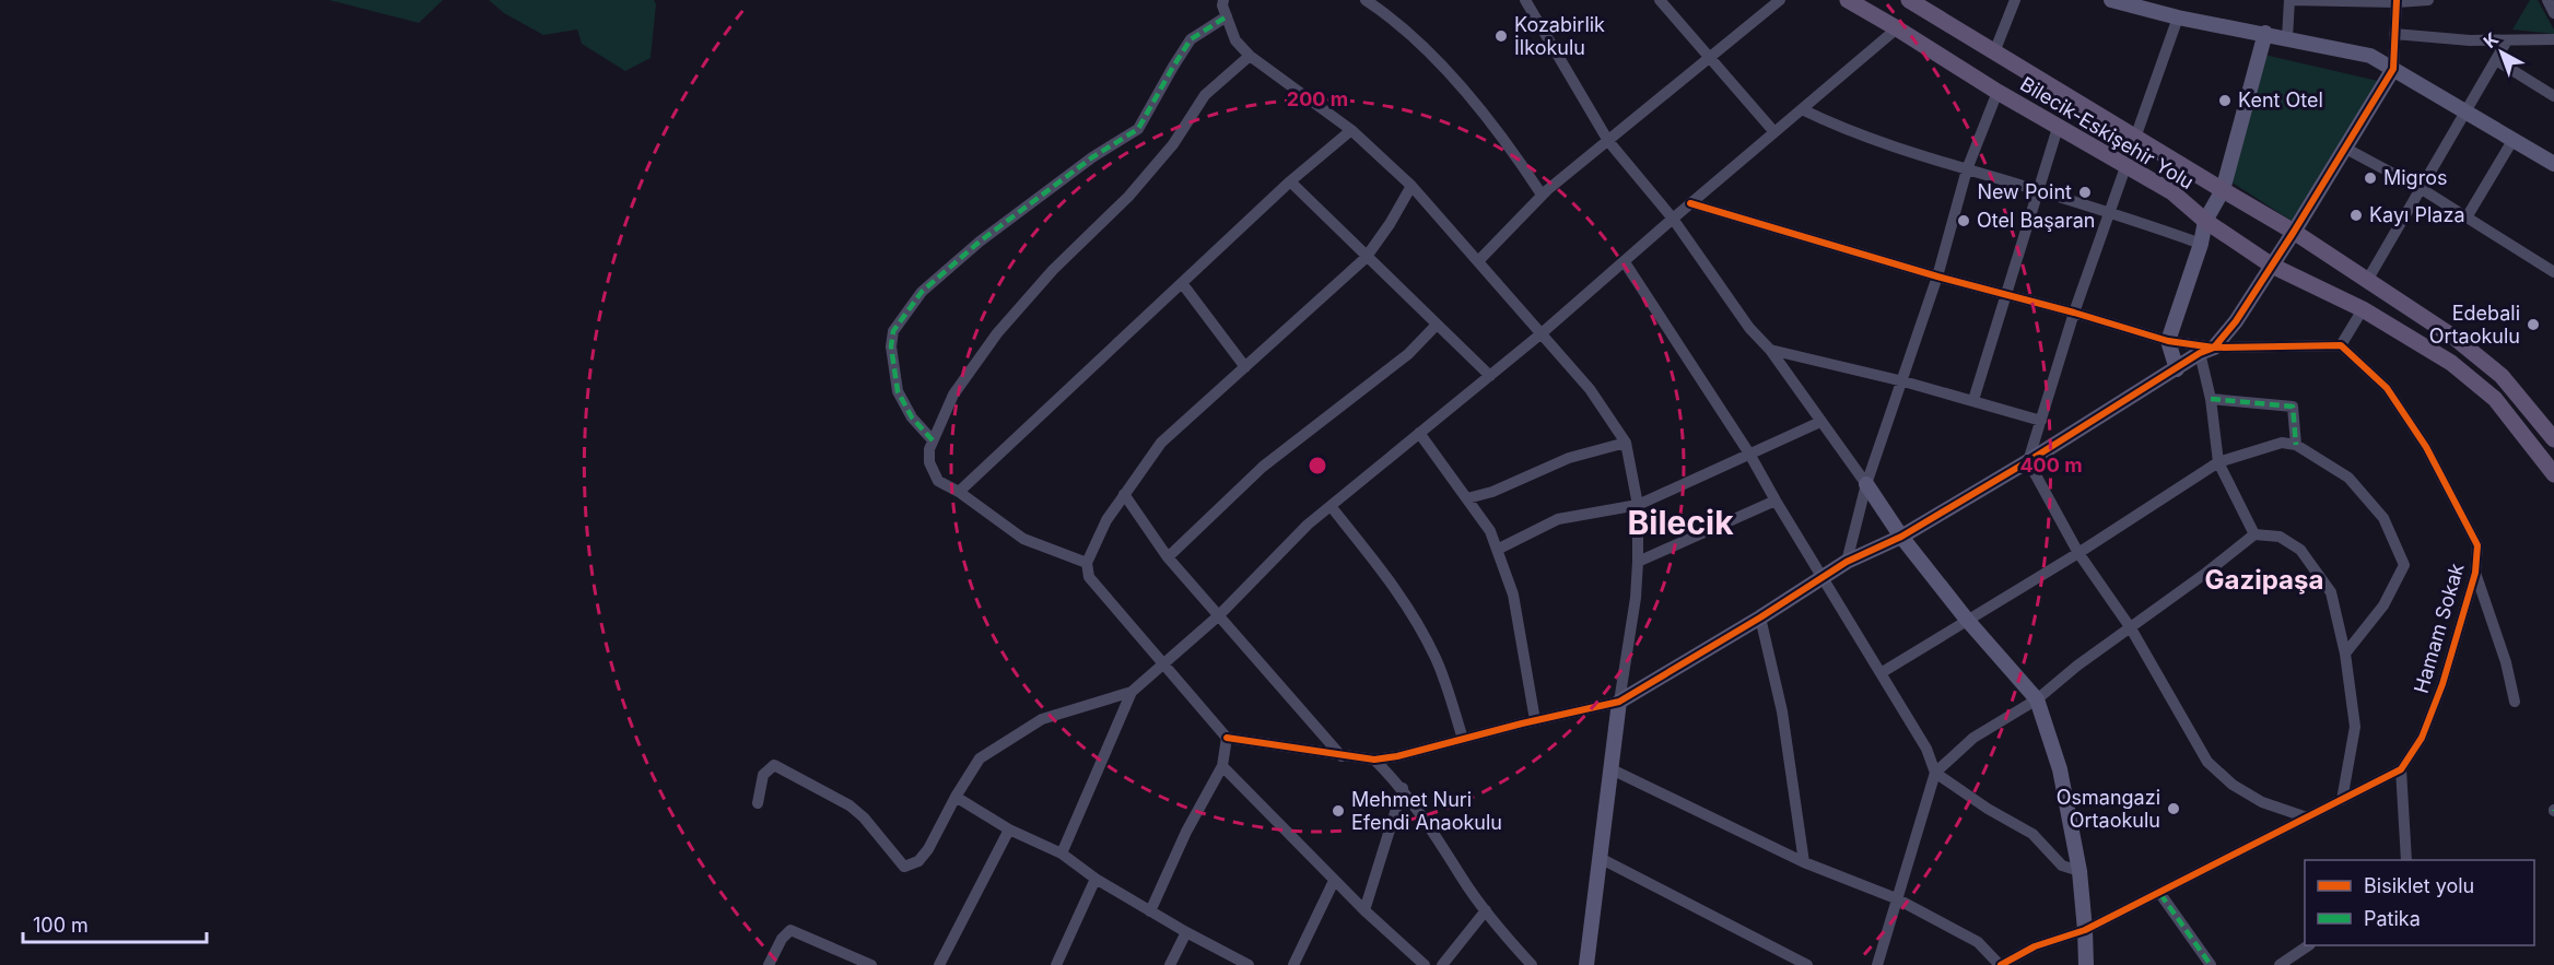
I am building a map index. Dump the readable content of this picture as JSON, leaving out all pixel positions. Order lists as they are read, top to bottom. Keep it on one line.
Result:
{"streets":{"main road":["Bilecik-Eskişehir Yolu"],"street":["Hamam Sokak"]},"districts":["Bilecik","Gazipaşa"],"places":["Kozabirlik İlkokulu","Kent Otel","Migros","New Point","Kayı Plaza","Otel Başaran","Edebali Ortaokulu","Osmangazi Ortaokulu","Mehmet Nuri Efendi Anaokulu"],"legend":["Bisiklet yolu","Patika"],"scale_bar":"100 m","north":"top left","rings":["200 m","400 m"]}
